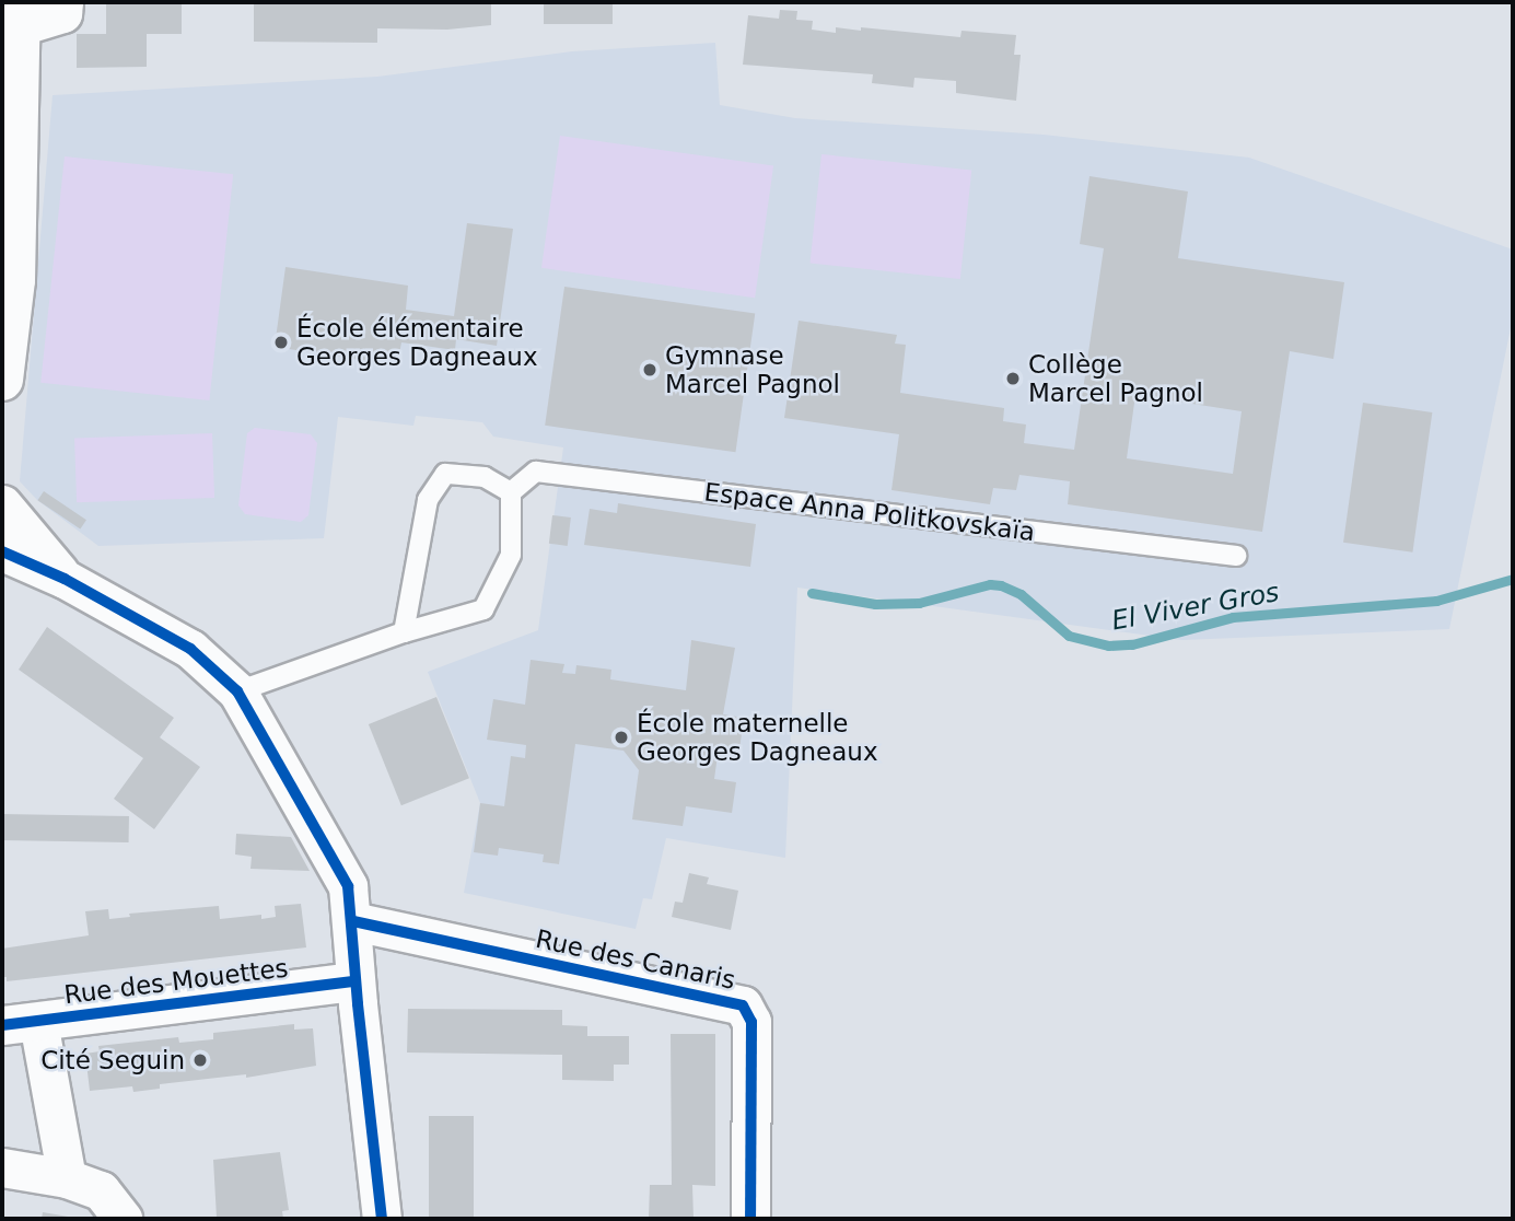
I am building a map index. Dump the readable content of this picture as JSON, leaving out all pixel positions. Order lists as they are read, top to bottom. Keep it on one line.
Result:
{"streets":{"street":["Rue des Canaris","Rue des Mouettes"],"lane":["Espace Anna Politkovskaïa"]},"water":["El Viver Gros"],"places":["École élémentaire Georges Dagneaux","Gymnase Marcel Pagnol","Collège Marcel Pagnol","École maternelle Georges Dagneaux","Cité Seguin"]}
